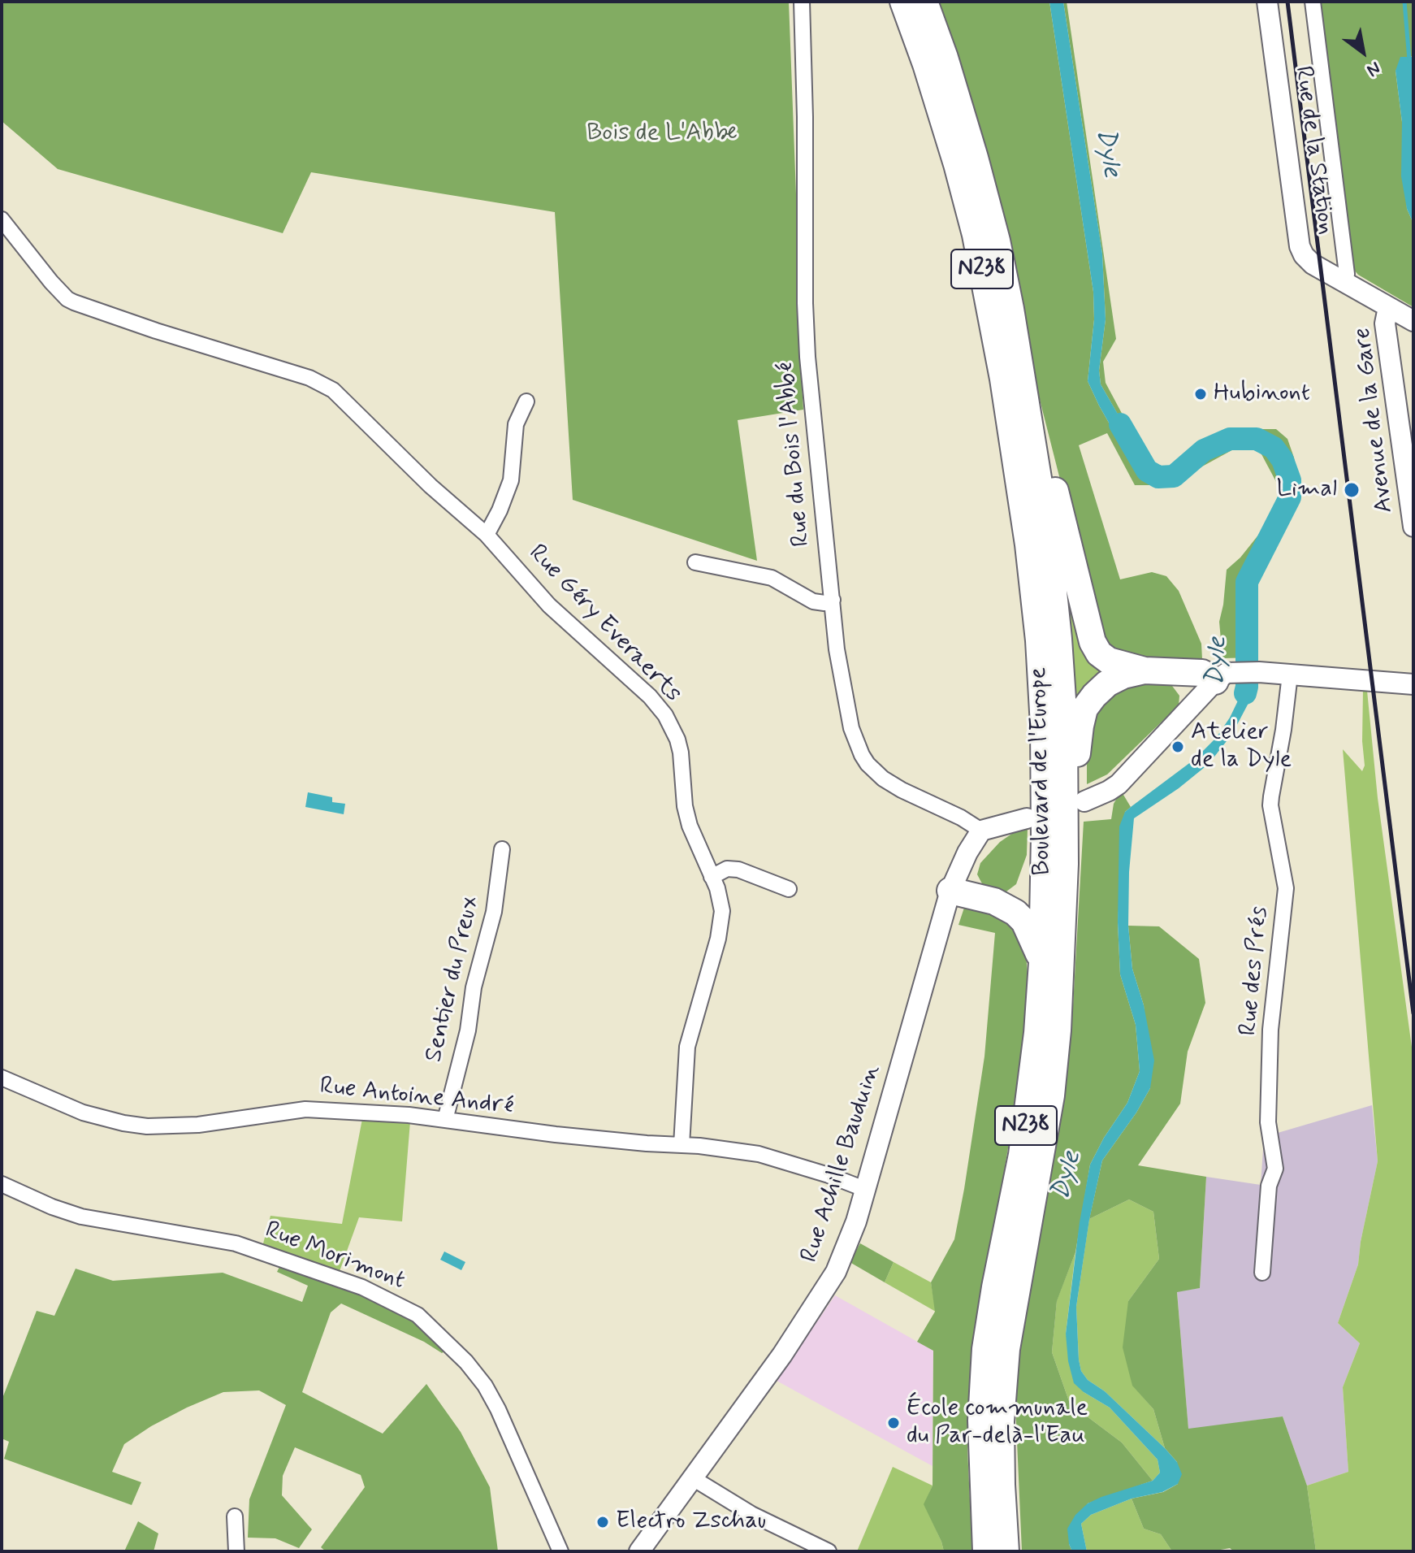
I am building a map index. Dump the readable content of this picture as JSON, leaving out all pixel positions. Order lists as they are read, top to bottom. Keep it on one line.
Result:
{"streets":{"highway":["N238","Boulevard de l'Europe"],"street":["Rue de la Station","Avenue de la Gare","Rue du Bois l'Abbé","Rue Géry Everaerts","Rue des Prés","Sentier du Preux","Rue Antoine André","Rue Achille Bauduin","Rue Morimont"]},"crossings":[["Rue de la Station","Avenue de la Gare"],["Rue du Bois l'Abbé","Rue Achille Bauduin"],["Rue Géry Everaerts","Rue Antoine André"],["Sentier du Preux","Rue Antoine André"]],"water":["Dyle"],"parks":["Bois de L'Abbe"],"places":["Hubinont","Limal","Atelier de la Dyle","École communale du Par-delà-l'Eau","Electro Zschau"],"north":"bottom right"}
